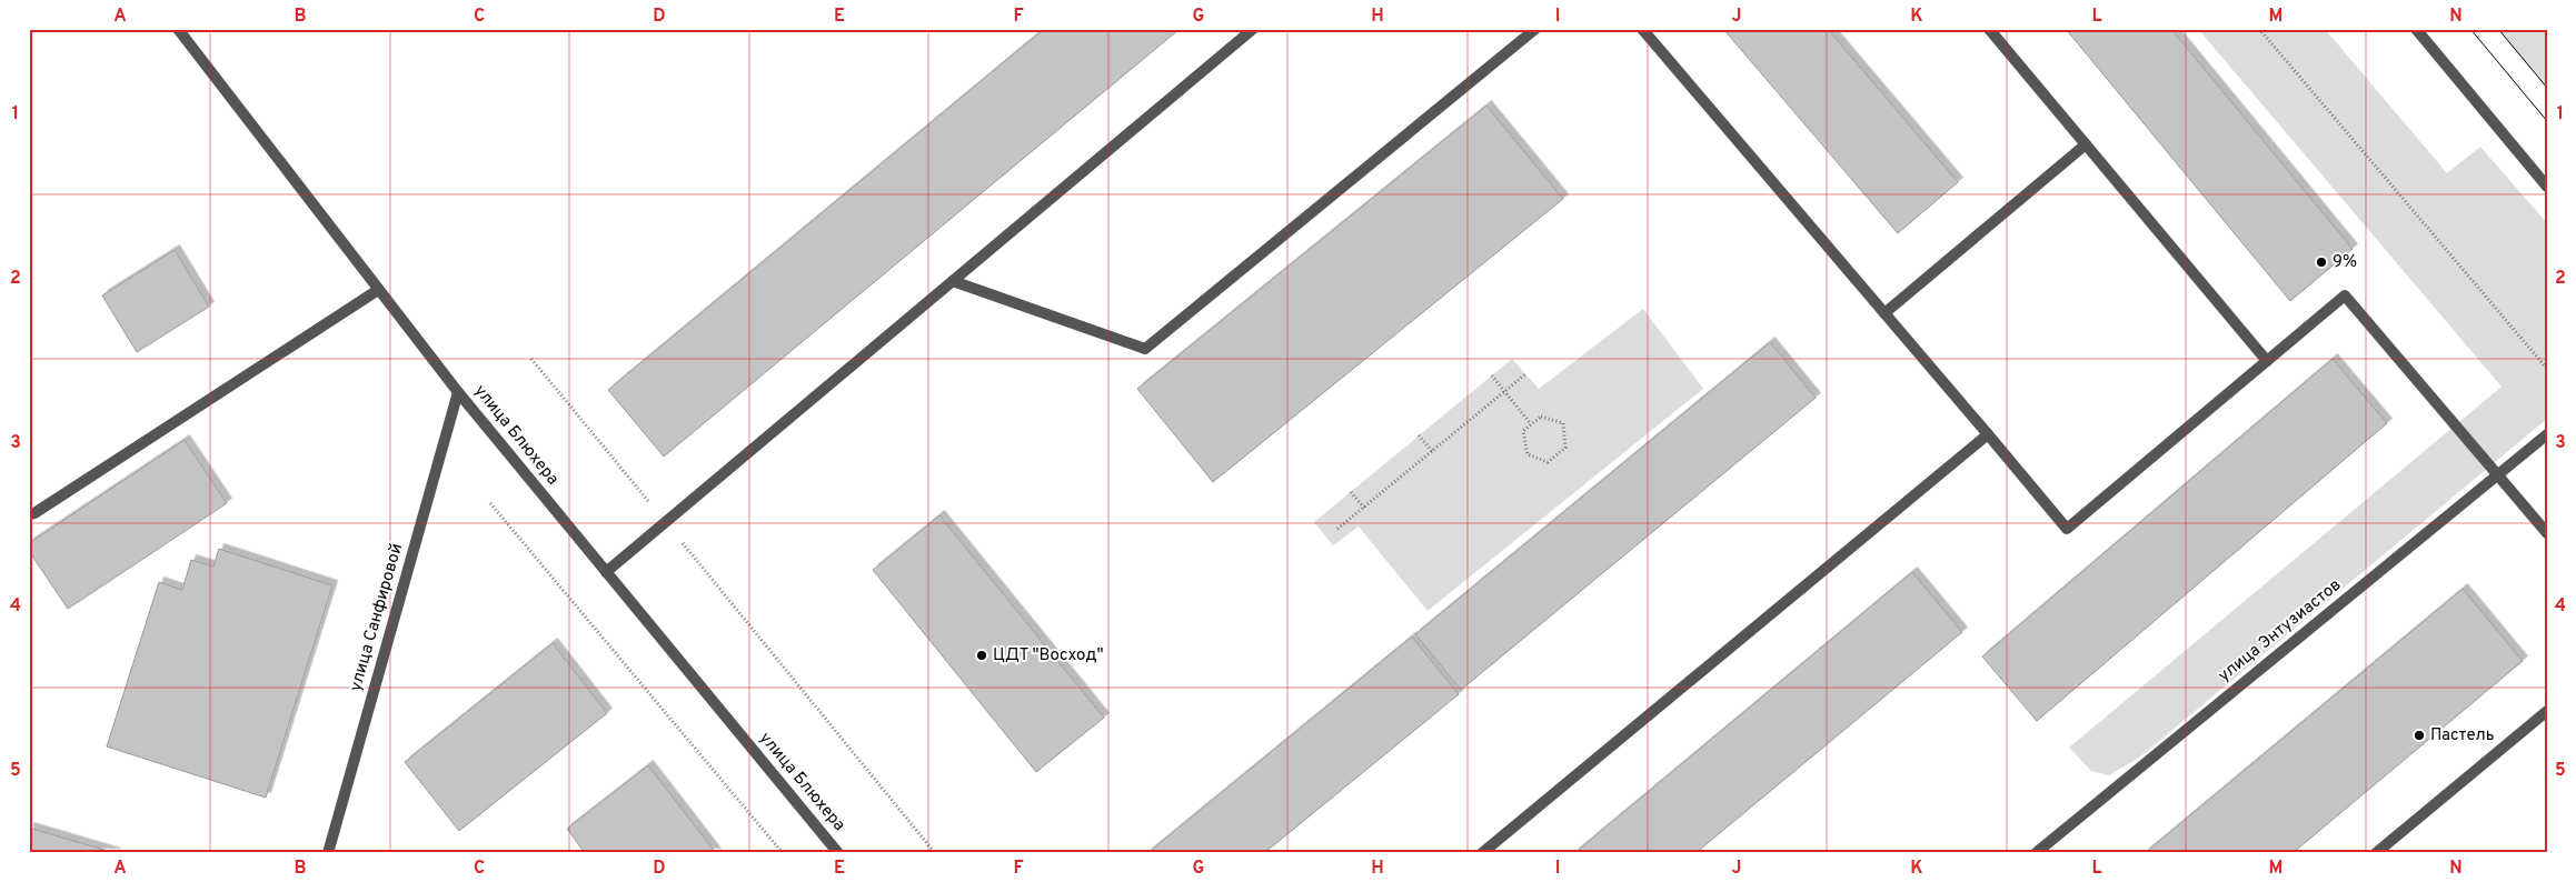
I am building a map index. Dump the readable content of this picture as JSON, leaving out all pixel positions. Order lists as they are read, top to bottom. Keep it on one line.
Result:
{"streets":{"street":["улица Блюхера","улица Санфировой","улица Энтузиастов"]},"crossings":[["улица Блюхера","улица Санфировой"]],"places":["9%","ЦДТ \"Восход\"","Пастель"],"grid":{"columns":["A","B","C","D","E","F","G","H","I","J","K","L","M","N"],"rows":["1","2","3","4","5"]}}
